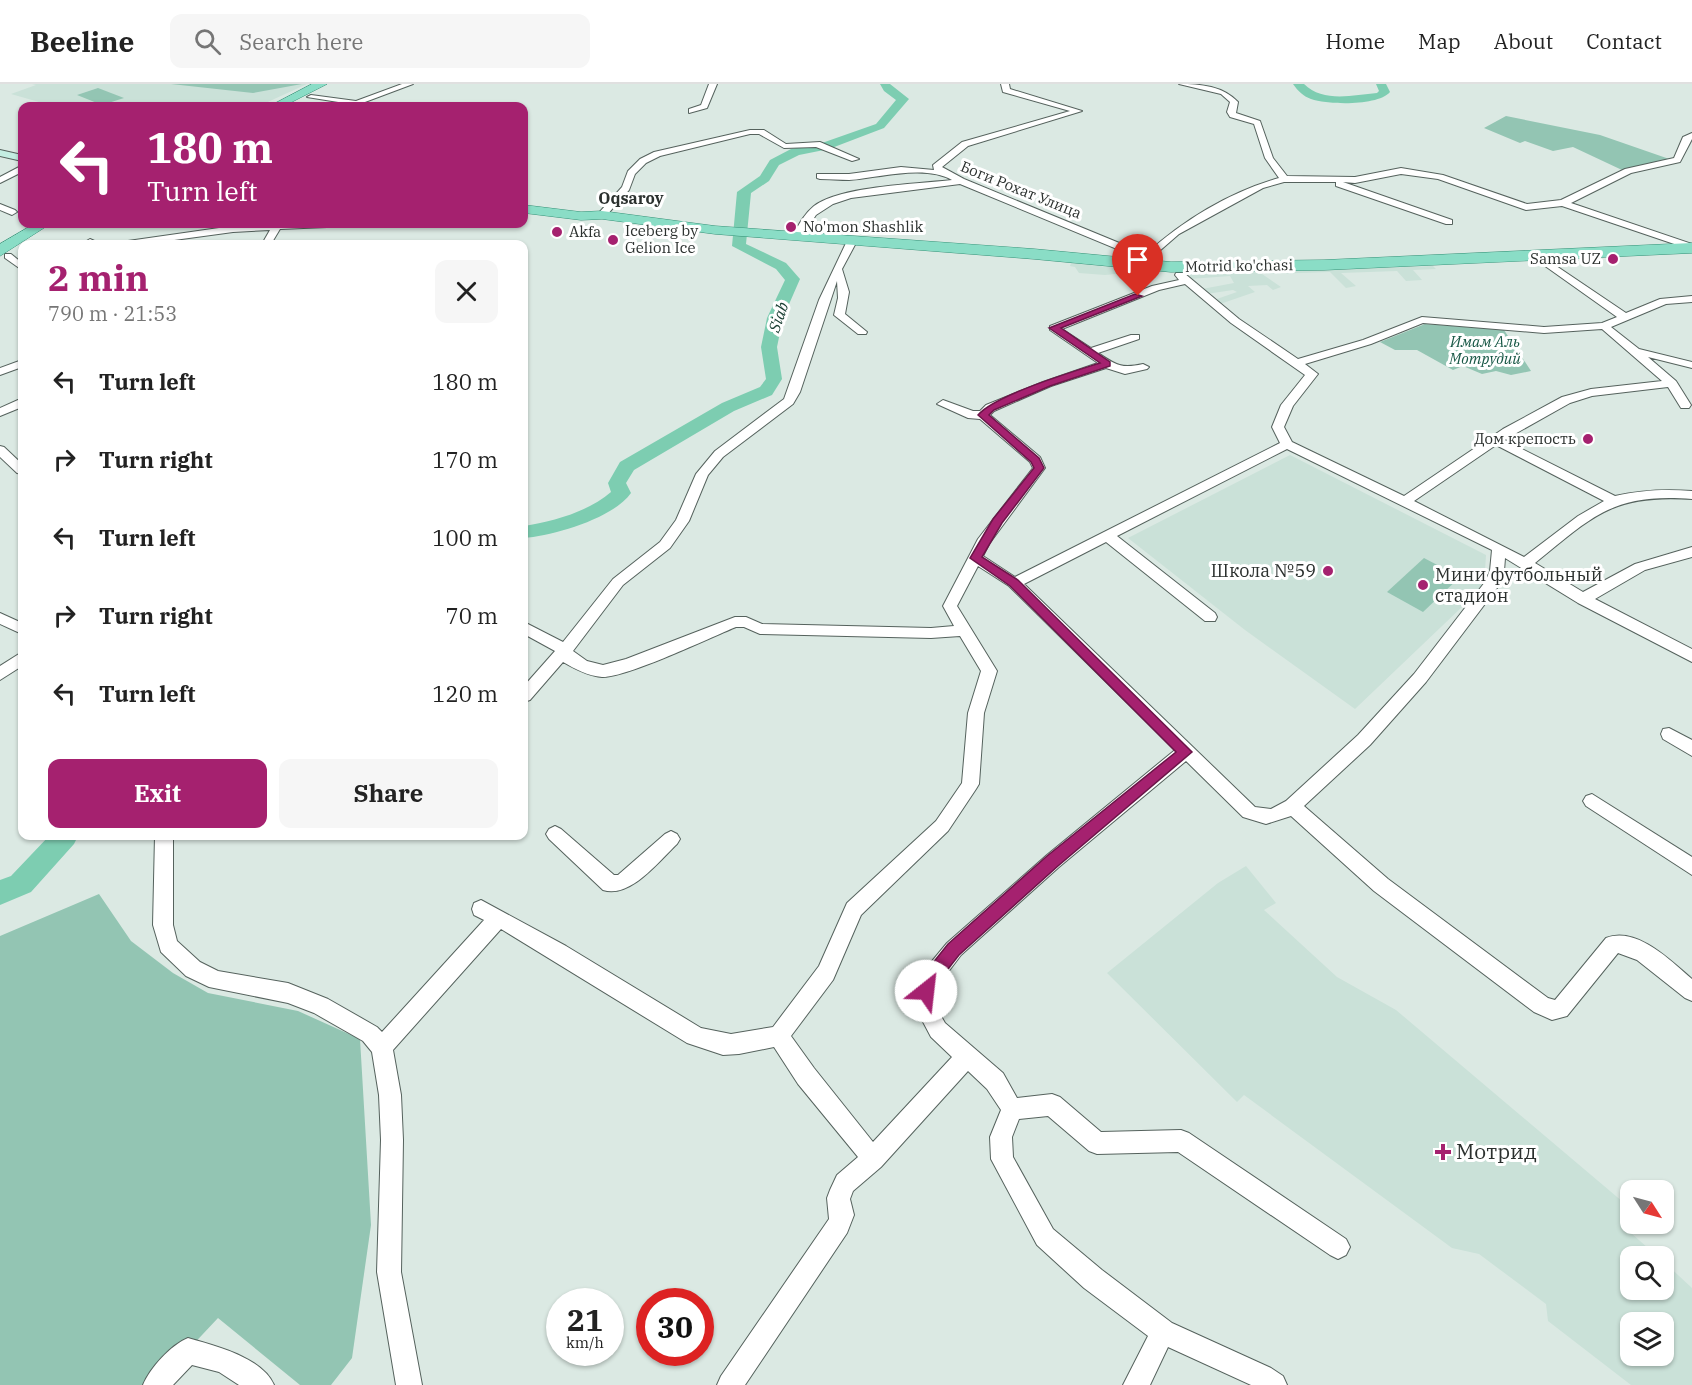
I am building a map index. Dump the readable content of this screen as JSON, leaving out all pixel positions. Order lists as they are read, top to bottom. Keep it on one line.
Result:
{"streets":{"main road":["Motrid ko'chasi"],"street":["Боги Рохат Улица"]},"crossings":[["Боги Рохат Улица","Motrid ko'chasi"]],"districts":["Oqsaroy"],"water":["Siab"],"parks":["Имам Аль Мотрудий"],"places":{"other":["No'mon Shashlik","Akfa","Iceberg by Gelion Ice","Samsa UZ","Дом крепость","Школа №59","Мини футбольный стадион"],"health":["Мотрид"]},"north":"bottom right","page":{"header":"Beeline","search":"Search here","nav":["Home","Map","About","Contact"],"turn":["180 m","Turn left"],"heading":["2 min","790 m · 21:53"],"list":[{"name":"Turn left","value":"180 m"},{"name":"Turn right","value":"170 m"},{"name":"Turn left","value":"100 m"},{"name":"Turn right","value":"70 m"},{"name":"Turn left","value":"120 m"}],"buttons":["Exit","Share"],"speed":"21 km/h","limit":"30"}}
